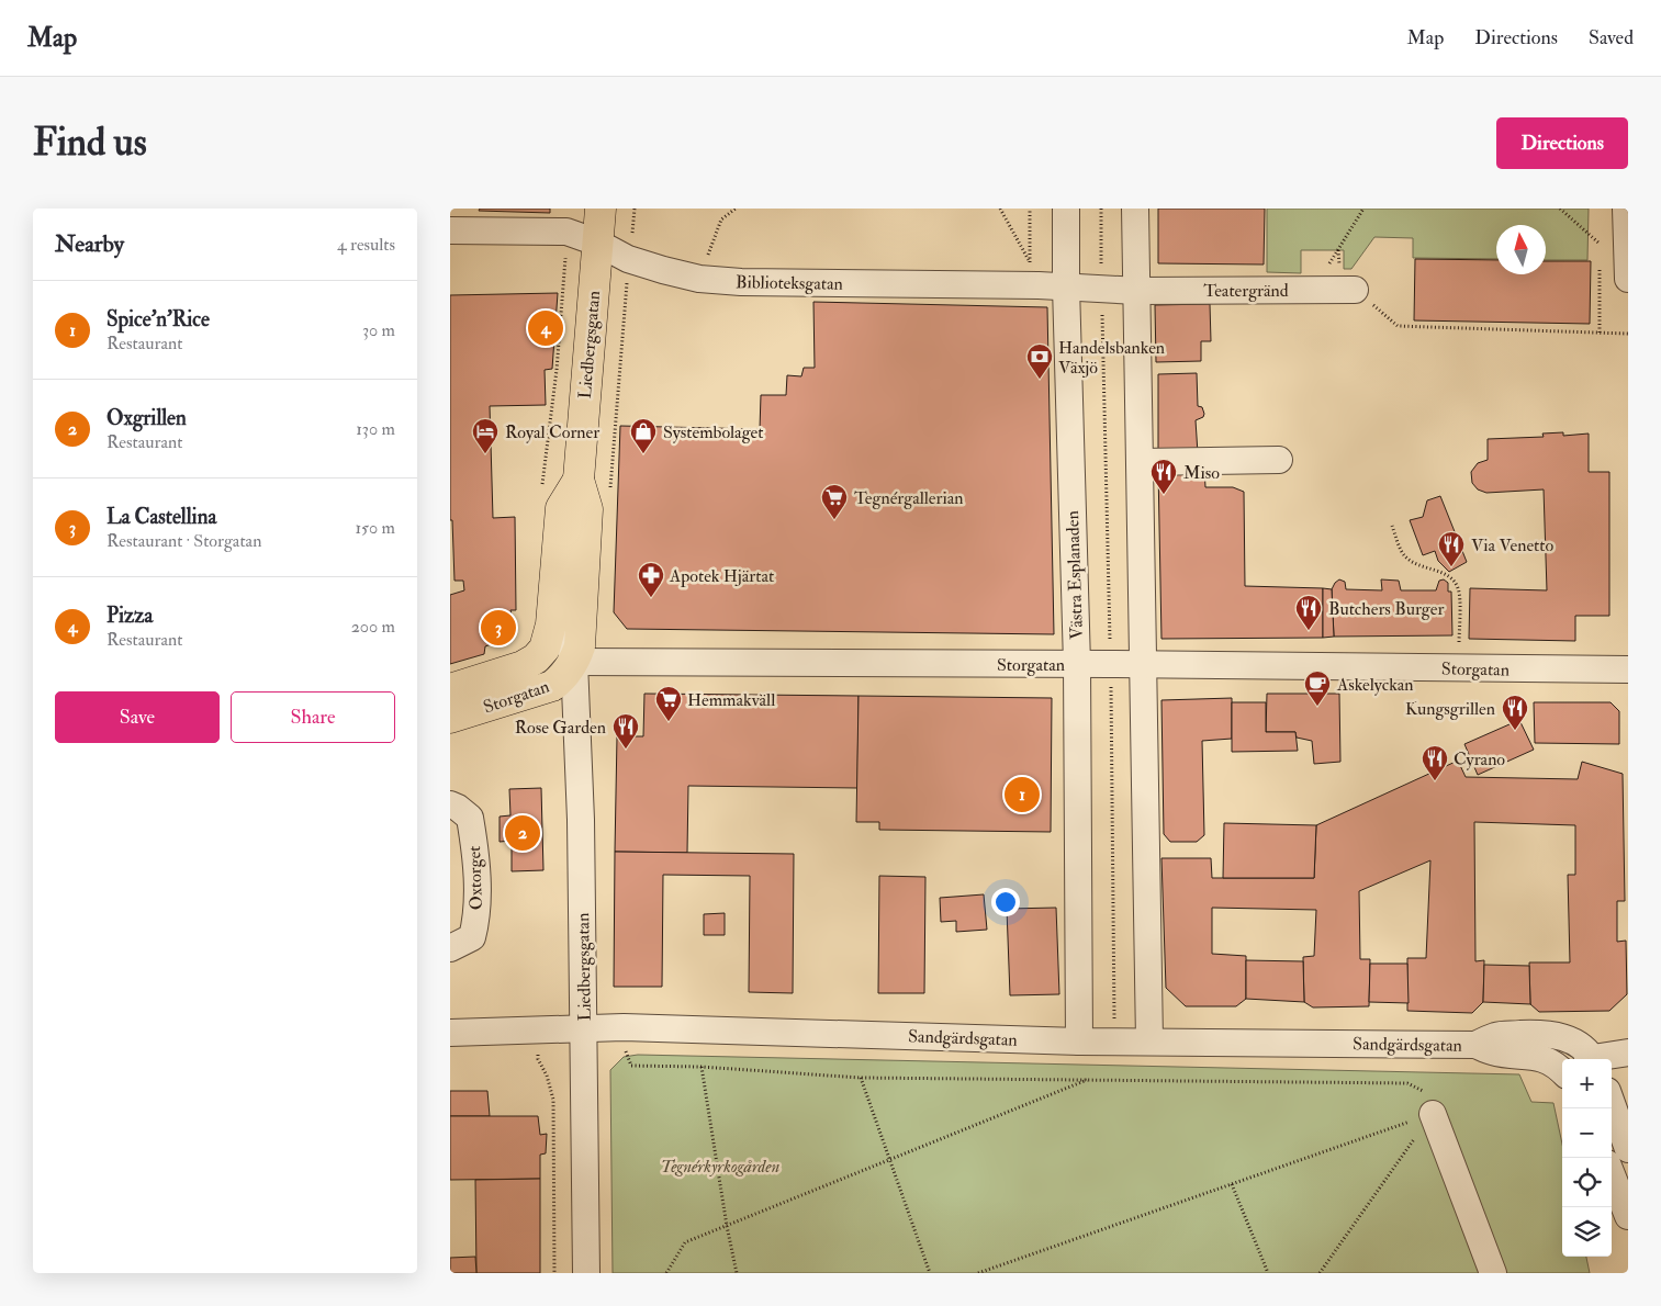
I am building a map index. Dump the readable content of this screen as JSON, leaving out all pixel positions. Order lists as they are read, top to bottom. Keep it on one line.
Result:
{"streets":{"main road":["Liedbergsgatan","Storgatan"],"street":["Biblioteksgatan","Teatergränd","Västra Esplanaden","Oxtorget","Sandgärdsgatan"]},"crossings":[["Biblioteksgatan","Teatergränd"],["Biblioteksgatan","Liedbergsgatan"],["Biblioteksgatan","Västra Esplanaden"],["Liedbergsgatan","Storgatan"],["Liedbergsgatan","Sandgärdsgatan"],["Västra Esplanaden","Storgatan"],["Västra Esplanaden","Sandgärdsgatan"]],"parks":["Tegnérkyrkogården"],"places":{"bank":["Handelsbanken Växjö"],"hotel":["Royal Corner"],"shop":["Systembolaget"],"restaurant":["Miso","Via Venetto","Butchers Burger","Kungsgrillen","Rose Garden","Cyrano"],"supermarket":["Tegnérgallerian","Hemmakväll"],"pharmacy":["Apotek Hjärtat"],"cafe":["Askelyckan"]},"north":"top","page":{"header":"Map","nav":["Map","Directions","Saved"],"buttons":["Directions",["Save","Share"]],"title":"Find us","heading":["Nearby","4 results"],"list":[{"mark":"1","name":"Spice'n'Rice","note":"Restaurant","value":"30 m"},{"mark":"2","name":"Oxgrillen","note":"Restaurant","value":"130 m"},{"mark":"3","name":"La Castellina","note":"Restaurant · Storgatan","value":"150 m"},{"mark":"4","name":"Pizza","note":"Restaurant","value":"200 m"}],"pins":["4","3","1","2"],"map_buttons":["+","−"]}}
